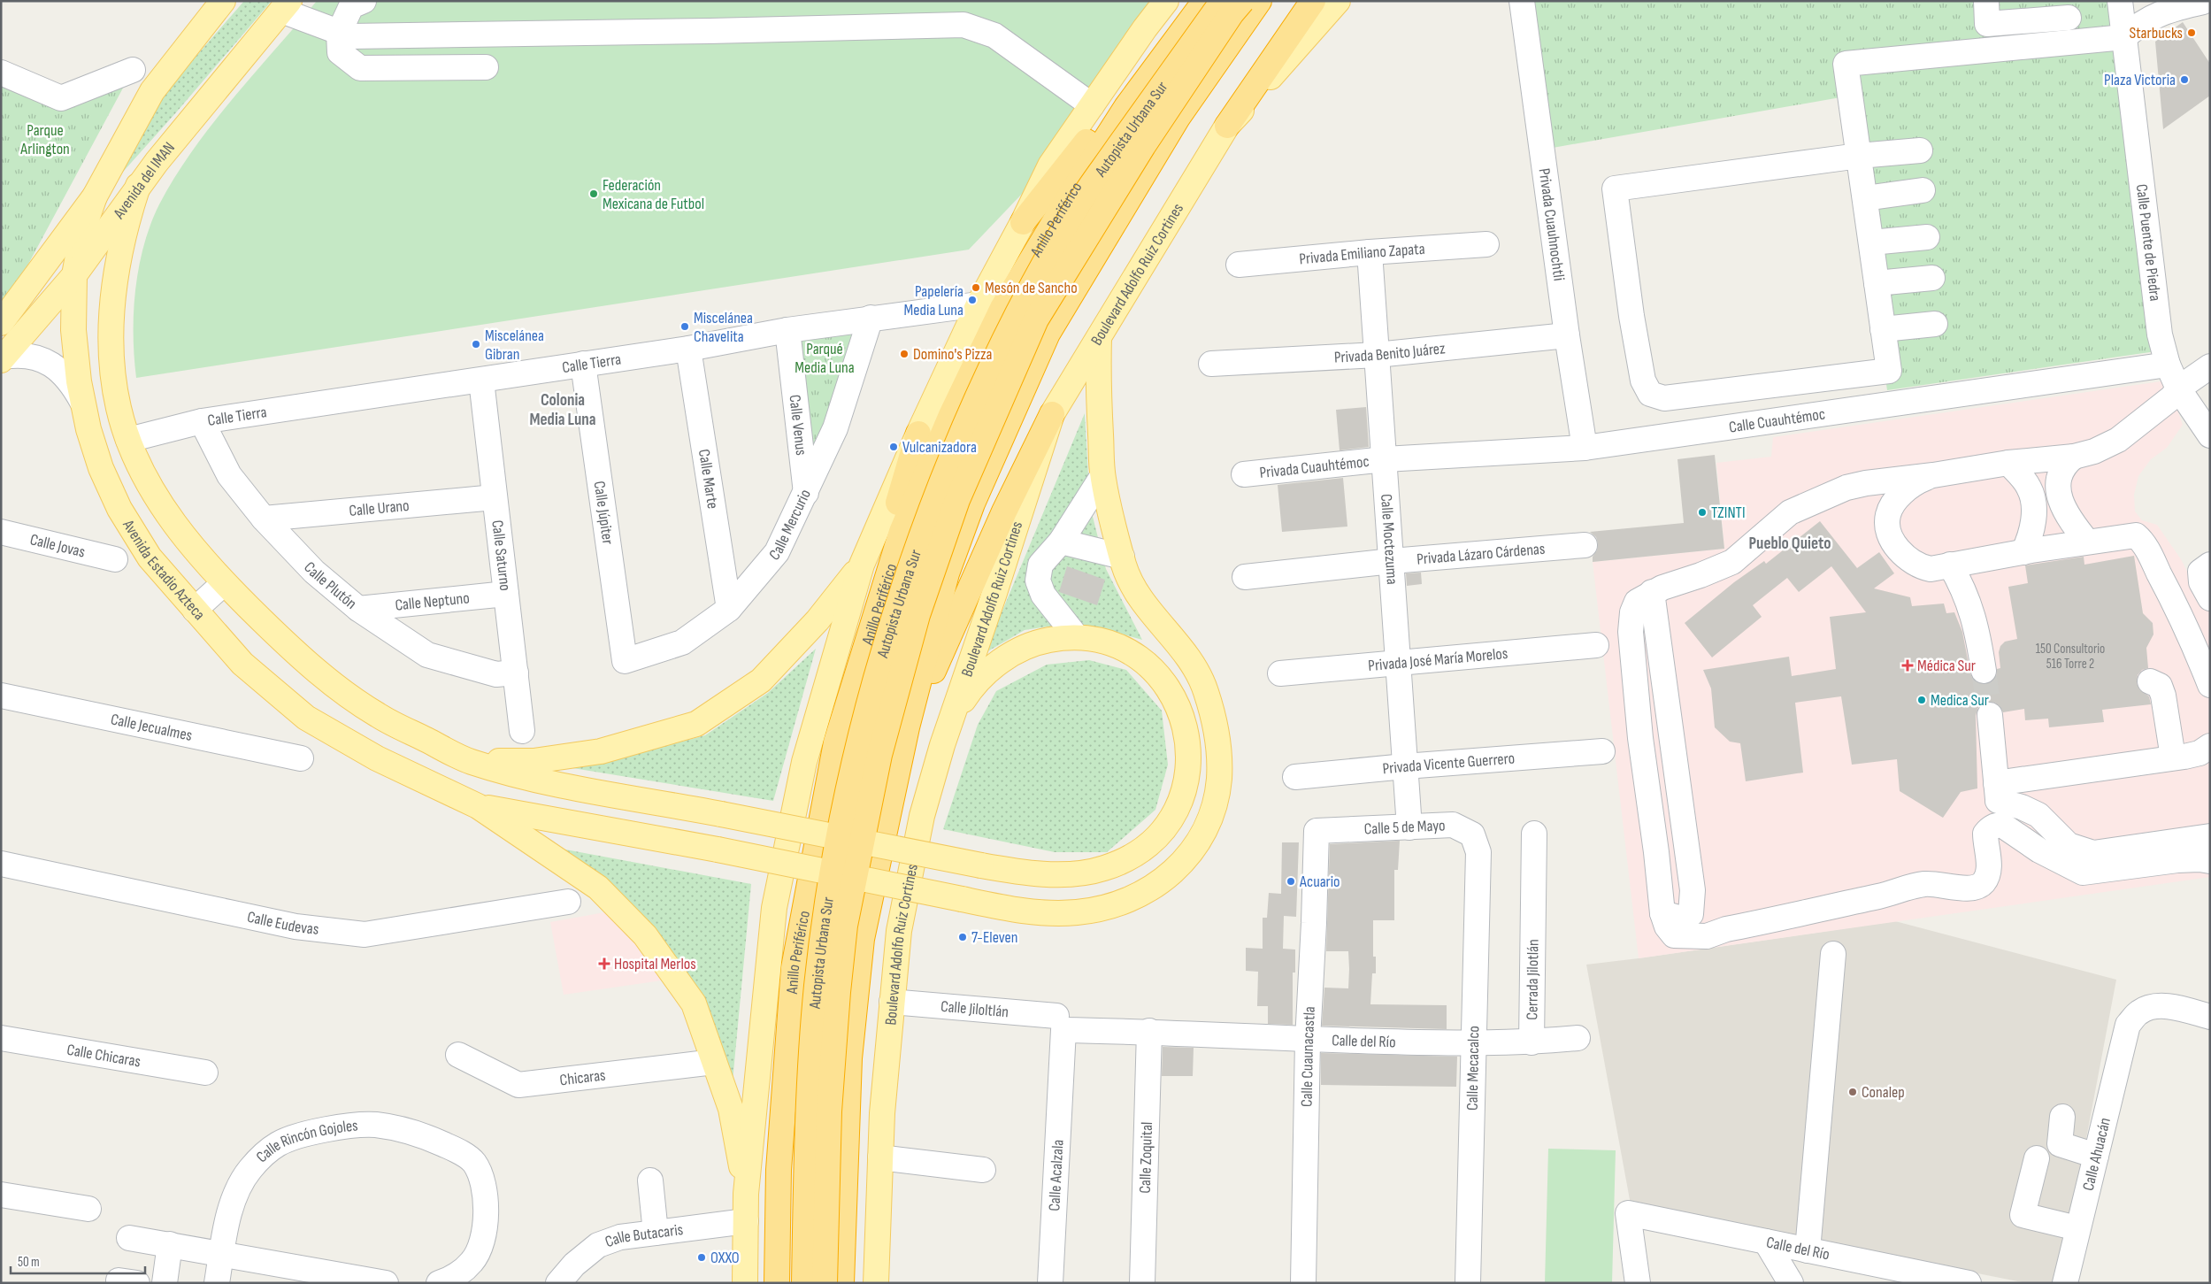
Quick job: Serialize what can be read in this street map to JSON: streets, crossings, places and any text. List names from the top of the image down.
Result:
{
  "streets": {
    "highway": ["Autopista Urbana Sur", "Anillo Periférico"],
    "main road": ["Avenida del IMAN", "Boulevard Adolfo Ruiz Cortines", "Avenida Estadio Azteca"],
    "street": [
      "Privada Cuauhnochtli",
      "Calle Puente de Piedra",
      "Privada Emiliano Zapata",
      "Privada Benito Juárez",
      "Calle Tierra",
      "Calle Cuauhtémoc",
      "Calle Venus",
      "Privada Cuauhtémoc",
      "Calle Marte",
      "Calle Urano",
      "Calle Júpiter",
      "Calle Mercurio",
      "Calle Moctezuma",
      "Calle Jovas",
      "Privada Lázaro Cárdenas",
      "Calle Saturno",
      "Calle Plutón",
      "Calle Neptuno",
      "Privada José María Morelos",
      "Calle Jecualmes",
      "Privada Vicente Guerrero",
      "Calle 5 de Mayo",
      "Calle Eudevas",
      "Cerrada Jilotlán",
      "Calle Jiloltlán",
      "Calle del Río",
      "Calle Chicaras",
      "Calle Cuaunacastla",
      "Calle Mecacalco",
      "Chicaras",
      "Calle Rincón Gojoles",
      "Calle Ahuacán",
      "Calle Zoquital",
      "Calle Acalzala",
      "Calle Butacaris"
    ]
  },
  "crossings": [
    ["Avenida del IMAN", "Avenida Estadio Azteca"],
    ["Privada Cuauhnochtli", "Privada Benito Juárez"],
    ["Privada Cuauhnochtli", "Calle Cuauhtémoc"],
    ["Calle Puente de Piedra", "Calle Cuauhtémoc"],
    ["Privada Emiliano Zapata", "Calle Moctezuma"],
    ["Boulevard Adolfo Ruiz Cortines", "Calle Jiloltlán"],
    ["Privada Benito Juárez", "Calle Moctezuma"],
    ["Calle Tierra", "Calle Venus"],
    ["Calle Tierra", "Calle Marte"],
    ["Calle Tierra", "Calle Júpiter"],
    ["Calle Tierra", "Calle Mercurio"],
    ["Calle Tierra", "Calle Saturno"],
    ["Calle Tierra", "Calle Plutón"],
    ["Calle Cuauhtémoc", "Privada Cuauhtémoc"],
    ["Calle Cuauhtémoc", "Calle Moctezuma"],
    ["Calle Venus", "Calle Mercurio"],
    ["Privada Cuauhtémoc", "Calle Moctezuma"],
    ["Calle Marte", "Calle Mercurio"],
    ["Calle Urano", "Calle Saturno"],
    ["Calle Urano", "Calle Plutón"],
    ["Calle Júpiter", "Calle Mercurio"],
    ["Calle Moctezuma", "Privada Lázaro Cárdenas"],
    ["Calle Moctezuma", "Privada José María Morelos"],
    ["Calle Moctezuma", "Privada Vicente Guerrero"],
    ["Calle Moctezuma", "Calle 5 de Mayo"],
    ["Calle Saturno", "Calle Plutón"],
    ["Calle Saturno", "Calle Neptuno"],
    ["Calle Plutón", "Calle Neptuno"],
    ["Calle 5 de Mayo", "Calle Cuaunacastla"],
    ["Calle 5 de Mayo", "Calle Mecacalco"],
    ["Cerrada Jilotlán", "Calle del Río"],
    ["Calle del Río", "Calle Cuaunacastla"],
    ["Calle del Río", "Calle Mecacalco"],
    ["Calle del Río", "Calle Zoquital"],
    ["Calle del Río", "Calle Acalzala"],
    ["Calle Zoquital", "Calle Acalzala"]
  ],
  "districts": ["Colonia Media Luna", "Pueblo Quieto"],
  "parks": ["Parque Arlington", "Parqué Media Luna"],
  "places": {
    "other": [
      "Starbucks",
      "Plaza Victoria",
      "Federación Mexicana de Futbol",
      "Mesón de Sancho",
      "Papelería Media Luna",
      "Miscelánea Chavelita",
      "Miscelánea Gibran",
      "Domino's Pizza",
      "Vulcanizadora",
      "TZINTI",
      "Medica Sur",
      "Acuario",
      "7-Eleven",
      "Conalep",
      "OXXO"
    ],
    "health": ["Médica Sur", "Hospital Merlos"]
  },
  "house_numbers": ["150 Consultorio 516 Torre 2"],
  "scale_bar": "50 m"
}
